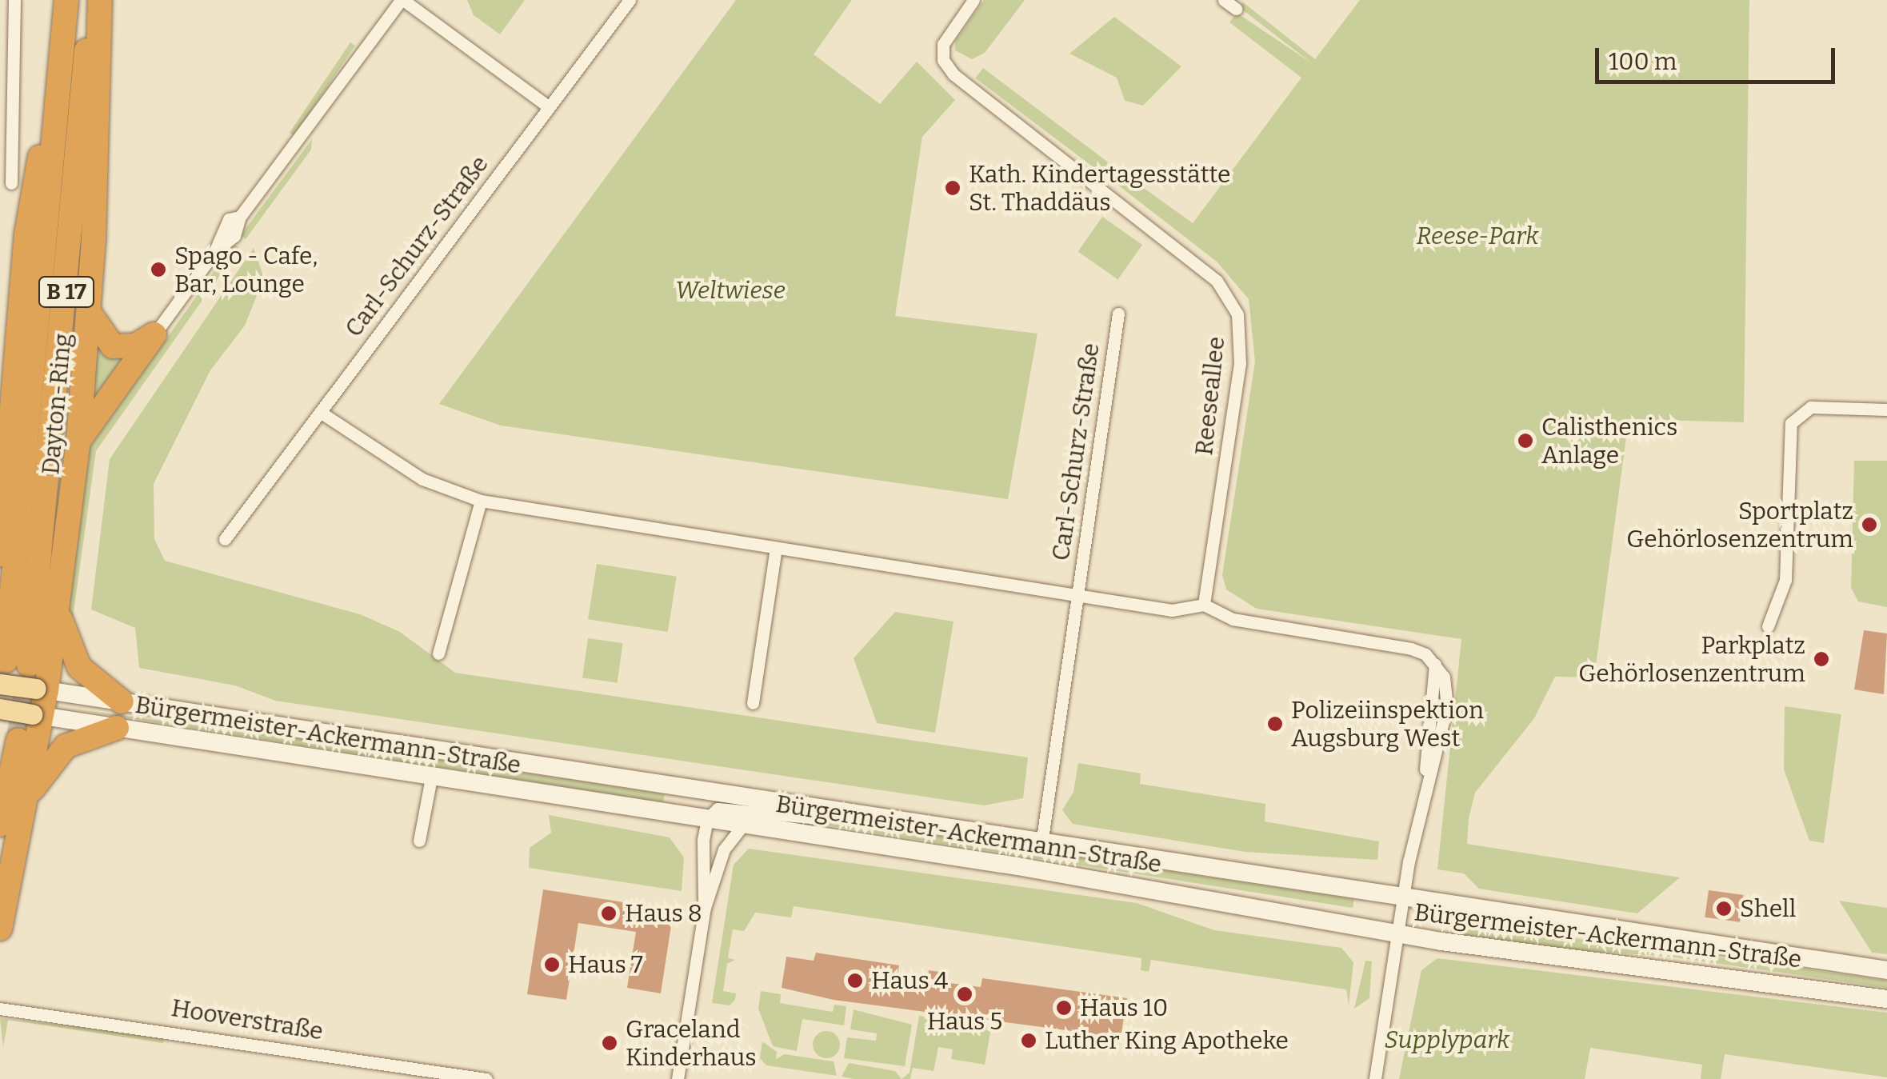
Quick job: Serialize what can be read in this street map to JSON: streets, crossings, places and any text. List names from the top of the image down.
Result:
{
  "streets": {
    "highway": ["B 17", "Dayton-Ring"],
    "main road": ["Bürgermeister-Ackermann-Straße"],
    "street": ["Carl-Schurz-Straße", "Reeseallee", "Hooverstraße"]
  },
  "crossings": [
    ["Carl-Schurz-Straße", "Reeseallee"],
    ["Carl-Schurz-Straße", "Bürgermeister-Ackermann-Straße"],
    ["Dayton-Ring", "Bürgermeister-Ackermann-Straße"]
  ],
  "parks": ["Reese-Park", "Weltwiese", "Supplypark"],
  "places": [
    "Kath. Kindertagesstätte St. Thaddäus",
    "Spago - Cafe, Bar, Lounge",
    "Calisthenics Anlage",
    "Sportplatz Gehörlosenzentrum",
    "Parkplatz Gehörlosenzentrum",
    "Polizeiinspektion Augsburg West",
    "Shell",
    "Haus 8",
    "Haus 7",
    "Haus 4",
    "Haus 5",
    "Haus 10",
    "Luther King Apotheke",
    "Graceland Kinderhaus"
  ],
  "scale_bar": "100 m"
}
